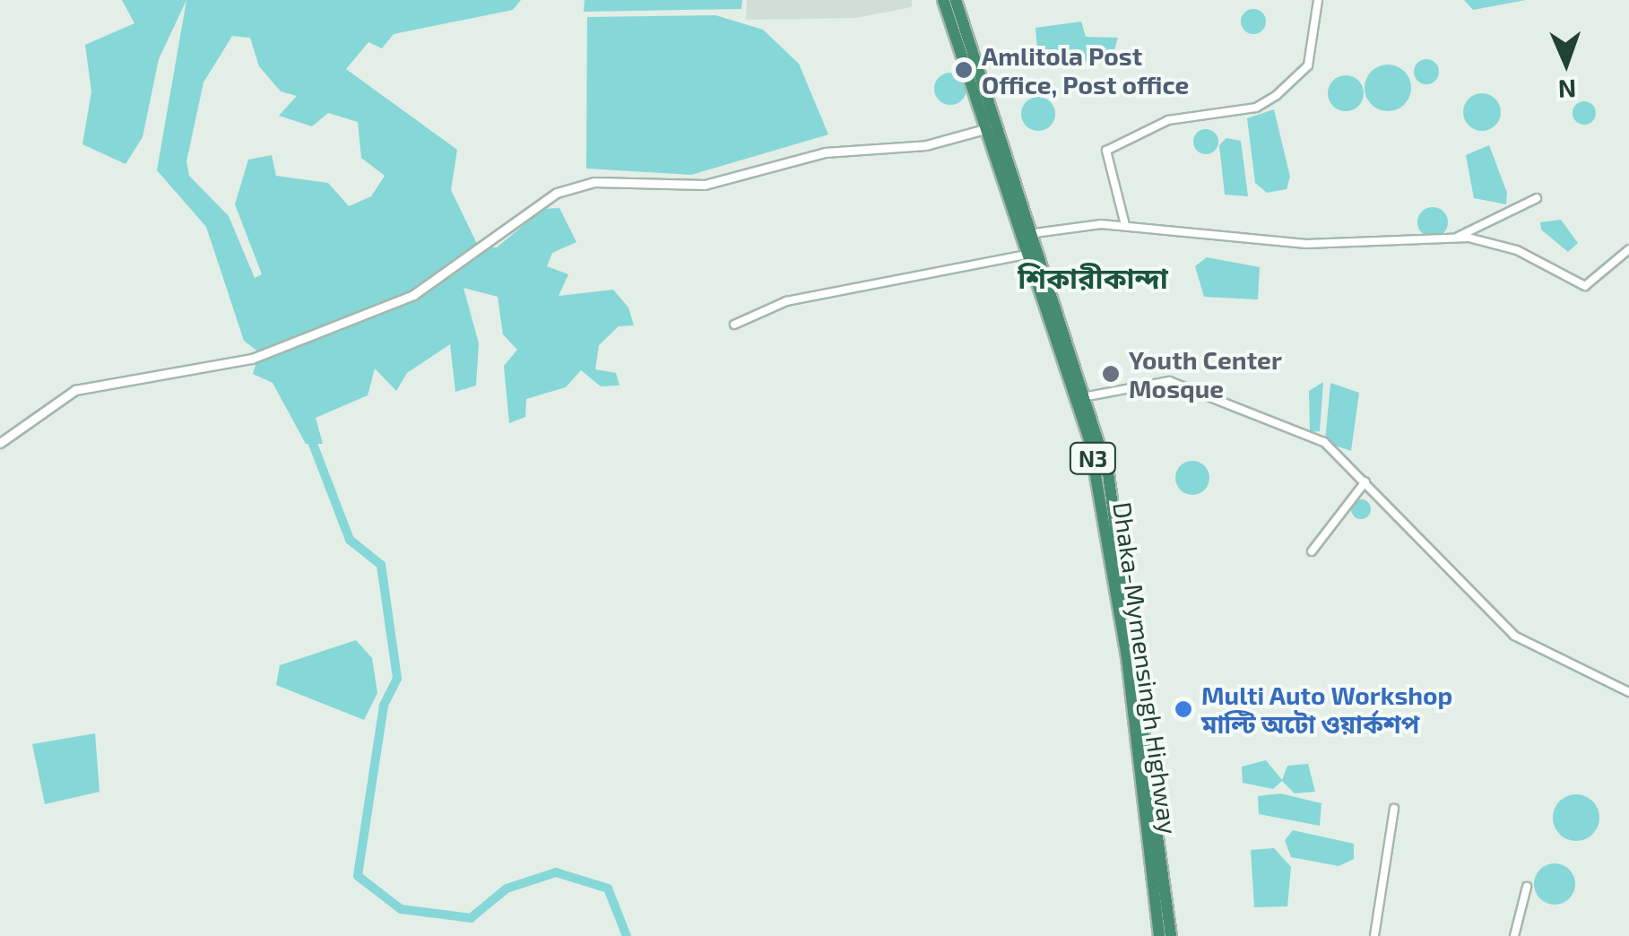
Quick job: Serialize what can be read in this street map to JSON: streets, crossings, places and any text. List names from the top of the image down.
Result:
{
  "streets": {
    "highway": ["N3", "Dhaka-Mymensingh Highway"]
  },
  "districts": ["শিকারীকান্দা"],
  "places": ["Amlitola Post Office, Post office", "Youth Center Mosque", "Multi Auto Workshop মাল্টি অটো ওয়ার্কশপ"],
  "north": "bottom"
}
